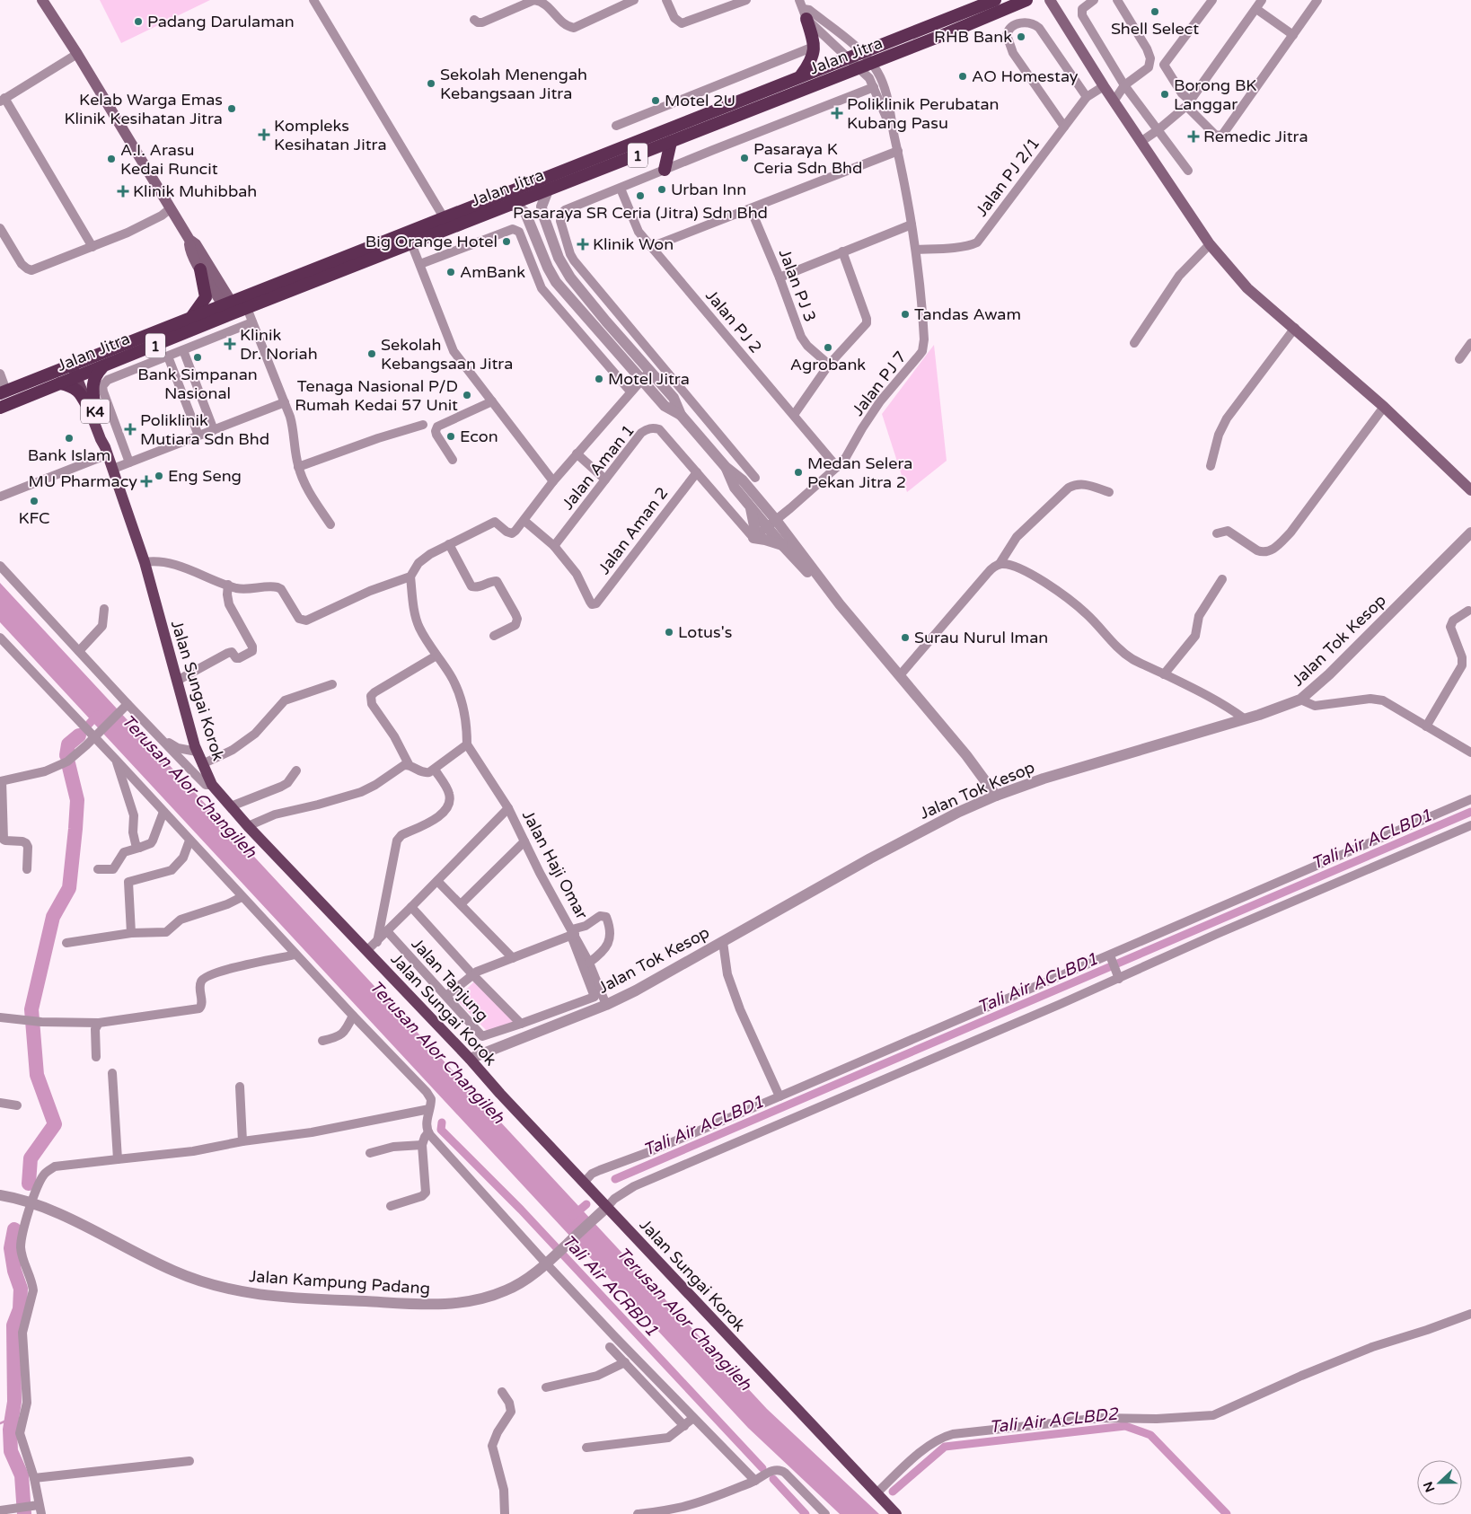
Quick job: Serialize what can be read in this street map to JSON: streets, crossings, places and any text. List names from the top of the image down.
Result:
{
  "streets": {
    "highway": ["Jalan Jitra", "1"],
    "main road": ["K4", "Jalan Sungai Korok"],
    "street": [
      "Jalan PJ 2/1",
      "Jalan PJ 3",
      "Jalan PJ 2",
      "Jalan PJ 7",
      "Jalan Aman 1",
      "Jalan Aman 2",
      "Jalan Tok Kesop",
      "Jalan Haji Omar",
      "Jalan Tanjung",
      "Jalan Kampung Padang"
    ]
  },
  "crossings": [
    ["Jalan Jitra", "K4"],
    ["Jalan Jitra", "Jalan Sungai Korok"],
    ["Jalan PJ 2/1", "Jalan PJ 7"],
    ["Jalan PJ 2", "Jalan PJ 7"],
    ["K4", "Jalan Sungai Korok"],
    ["Jalan Aman 1", "Jalan Aman 2"],
    ["Jalan Tok Kesop", "Jalan Sungai Korok"],
    ["Jalan Tok Kesop", "Jalan Haji Omar"],
    ["Jalan Sungai Korok", "Jalan Kampung Padang"]
  ],
  "water": [
    "Terusan Alor Changileh",
    "Tali Air ACLBD1",
    "Tali Air ACRBD1",
    "Tali Air ACLBD2"
  ],
  "places": {
    "other": [
      "Shell Select",
      "Padang Darulaman",
      "RHB Bank",
      "AO Homestay",
      "Sekolah Menengah Kebangsaan Jitra",
      "Borong BK Langgar",
      "Motel 2U",
      "Kelab Warga Emas Klinik Kesihatan Jitra",
      "Pasaraya K Ceria Sdn Bhd",
      "A.I. Arasu Kedai Runcit",
      "Urban Inn",
      "Pasaraya SR Ceria (Jitra) Sdn Bhd",
      "Big Orange Hotel",
      "AmBank",
      "Tandas Awam",
      "Agrobank",
      "Sekolah Kebangsaan Jitra",
      "Bank Simpanan Nasional",
      "Motel Jitra",
      "Tenaga Nasional P/D Rumah Kedai 57 Unit",
      "Econ",
      "Bank Islam",
      "Medan Selera Pekan Jitra 2",
      "Eng Seng",
      "KFC",
      "Lotus's",
      "Surau Nurul Iman"
    ],
    "health": [
      "Poliklinik Perubatan Kubang Pasu",
      "Kompleks Kesihatan Jitra",
      "Remedic Jitra",
      "Klinik Muhibbah",
      "Klinik Won",
      "Klinik Dr. Noriah",
      "Poliklinik Mutiara Sdn Bhd",
      "MU Pharmacy"
    ]
  },
  "north": "left"
}
